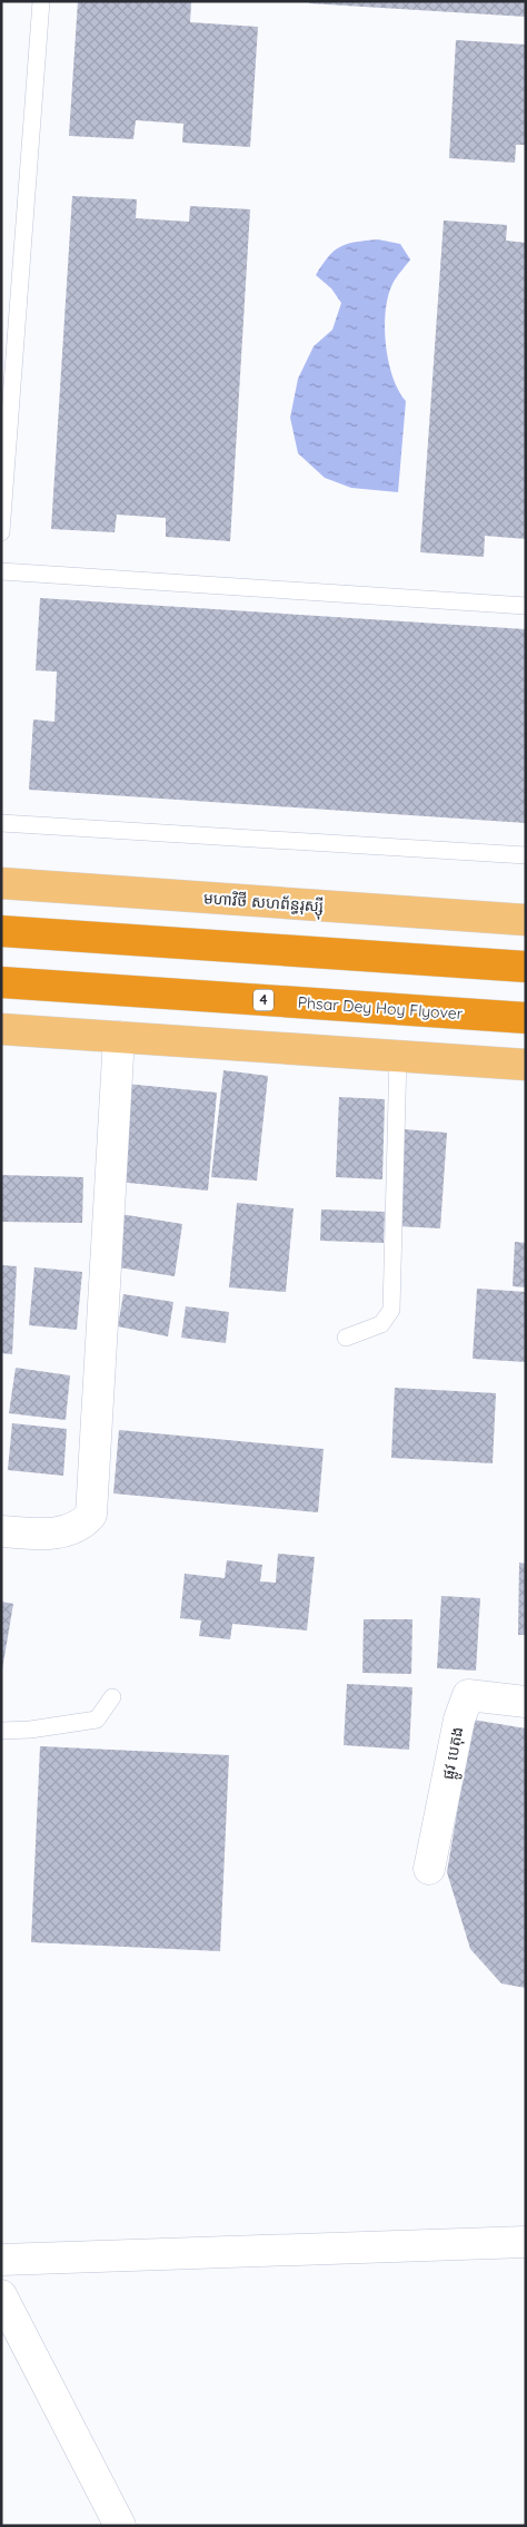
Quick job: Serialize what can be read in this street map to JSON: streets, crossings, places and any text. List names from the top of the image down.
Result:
{
  "streets": {
    "highway": ["4", "Phsar Dey Hoy Flyover"],
    "main road": ["មហាវិថី សហព័ន្ធរុស្ស៊ី"],
    "street": ["ផ្លូវ បេតុង"]
  }
}
